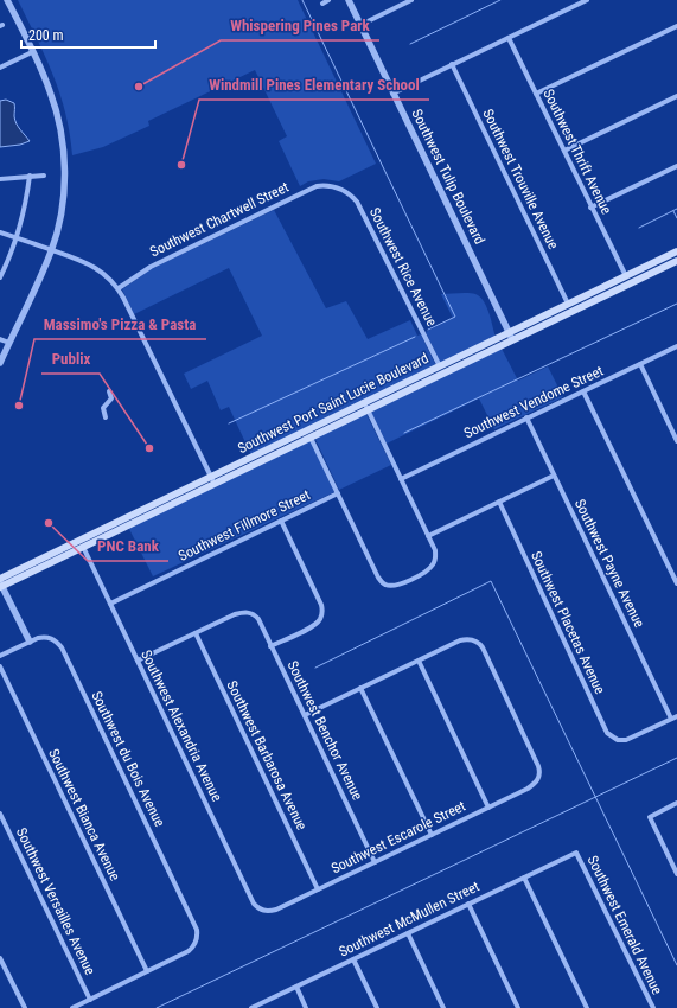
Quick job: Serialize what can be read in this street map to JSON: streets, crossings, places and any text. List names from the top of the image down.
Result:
{
  "streets": {
    "main road": ["Southwest Port Saint Lucie Boulevard"],
    "street": [
      "Southwest Thrift Avenue",
      "Southwest Tulip Boulevard",
      "Southwest Trouville Avenue",
      "Southwest Chartwell Street",
      "Southwest Rice Avenue",
      "Southwest Vendome Street",
      "Southwest Fillmore Street",
      "Southwest Payne Avenue",
      "Southwest Placetas Avenue",
      "Southwest Alexandria Avenue",
      "Southwest Benchor Avenue",
      "Southwest Barbarosa Avenue",
      "Southwest du Bois Avenue",
      "Southwest Bianca Avenue",
      "Southwest Escarole Street",
      "Southwest Versailles Avenue",
      "Southwest McMullen Street",
      "Southwest Emerald Avenue"
    ]
  },
  "crossings": [
    ["Southwest Thrift Avenue", "Southwest Port Saint Lucie Boulevard"],
    ["Southwest Tulip Boulevard", "Southwest Port Saint Lucie Boulevard"],
    ["Southwest Trouville Avenue", "Southwest Port Saint Lucie Boulevard"],
    ["Southwest Chartwell Street", "Southwest Rice Avenue"],
    ["Southwest Rice Avenue", "Southwest Port Saint Lucie Boulevard"],
    ["Southwest Vendome Street", "Southwest Payne Avenue"],
    ["Southwest Port Saint Lucie Boulevard", "Southwest Alexandria Avenue"],
    ["Southwest Fillmore Street", "Southwest Alexandria Avenue"],
    ["Southwest Payne Avenue", "Southwest Placetas Avenue"],
    ["Southwest Alexandria Avenue", "Southwest Escarole Street"],
    ["Southwest Benchor Avenue", "Southwest Barbarosa Avenue"],
    ["Southwest Benchor Avenue", "Southwest Escarole Street"],
    ["Southwest Barbarosa Avenue", "Southwest Escarole Street"],
    ["Southwest du Bois Avenue", "Southwest Bianca Avenue"],
    ["Southwest McMullen Street", "Southwest Emerald Avenue"]
  ],
  "places": [
    "Whispering Pines Park",
    "Windmill Pines Elementary School",
    "Massimo's Pizza & Pasta",
    "Publix",
    "PNC Bank"
  ],
  "scale_bar": "200 m"
}
